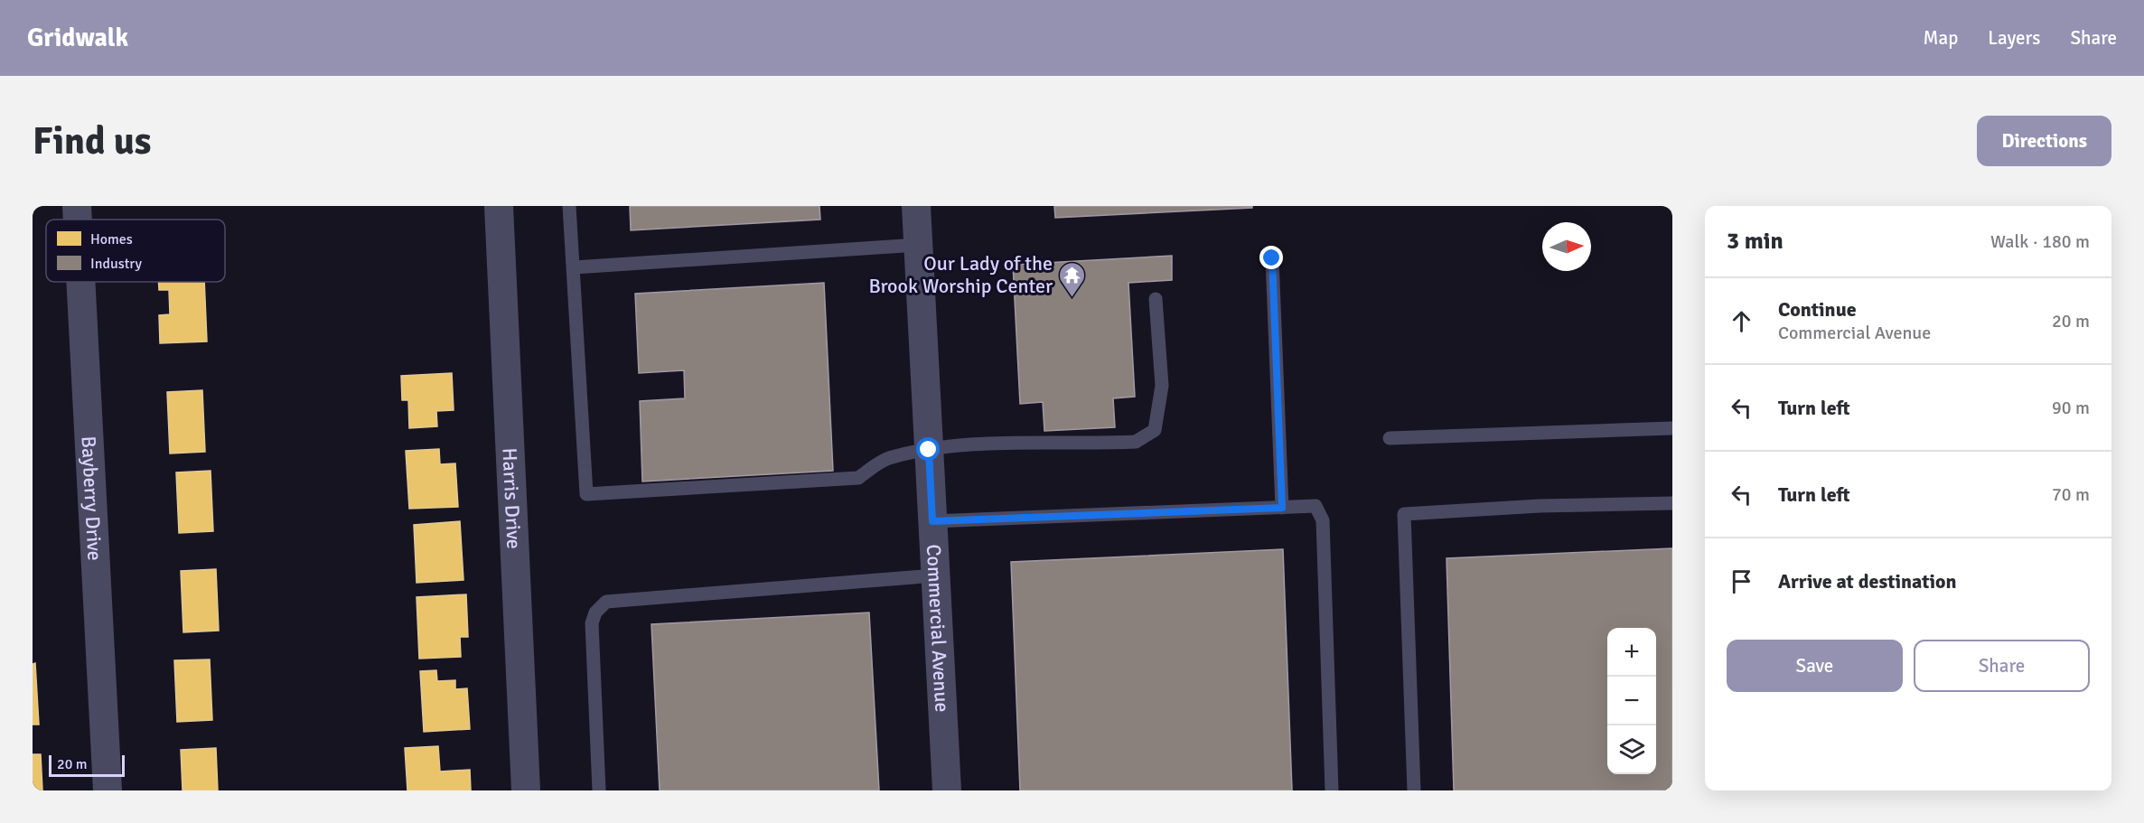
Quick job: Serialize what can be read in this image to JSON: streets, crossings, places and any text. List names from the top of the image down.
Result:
{
  "streets": {
    "street": ["Bayberry Drive", "Harris Drive", "Commercial Avenue"]
  },
  "places": {
    "temple": ["Our Lady of the Brook Worship Center"]
  },
  "legend": ["Homes", "Industry"],
  "scale_bar": "20 m",
  "north": "right",
  "page": {
    "header": "Gridwalk",
    "nav": ["Map", "Layers", "Share"],
    "buttons": [
      "Directions",
      ["Save", "Share"]
    ],
    "title": "Find us",
    "heading": ["3 min", "Walk · 180 m"],
    "list": [
      ["Continue", "Commercial Avenue", "20 m"],
      ["Turn left", "90 m"],
      ["Turn left", "70 m"],
      "Arrive at destination"
    ],
    "map_buttons": ["+", "−"],
    "scale": "20 m"
  }
}
